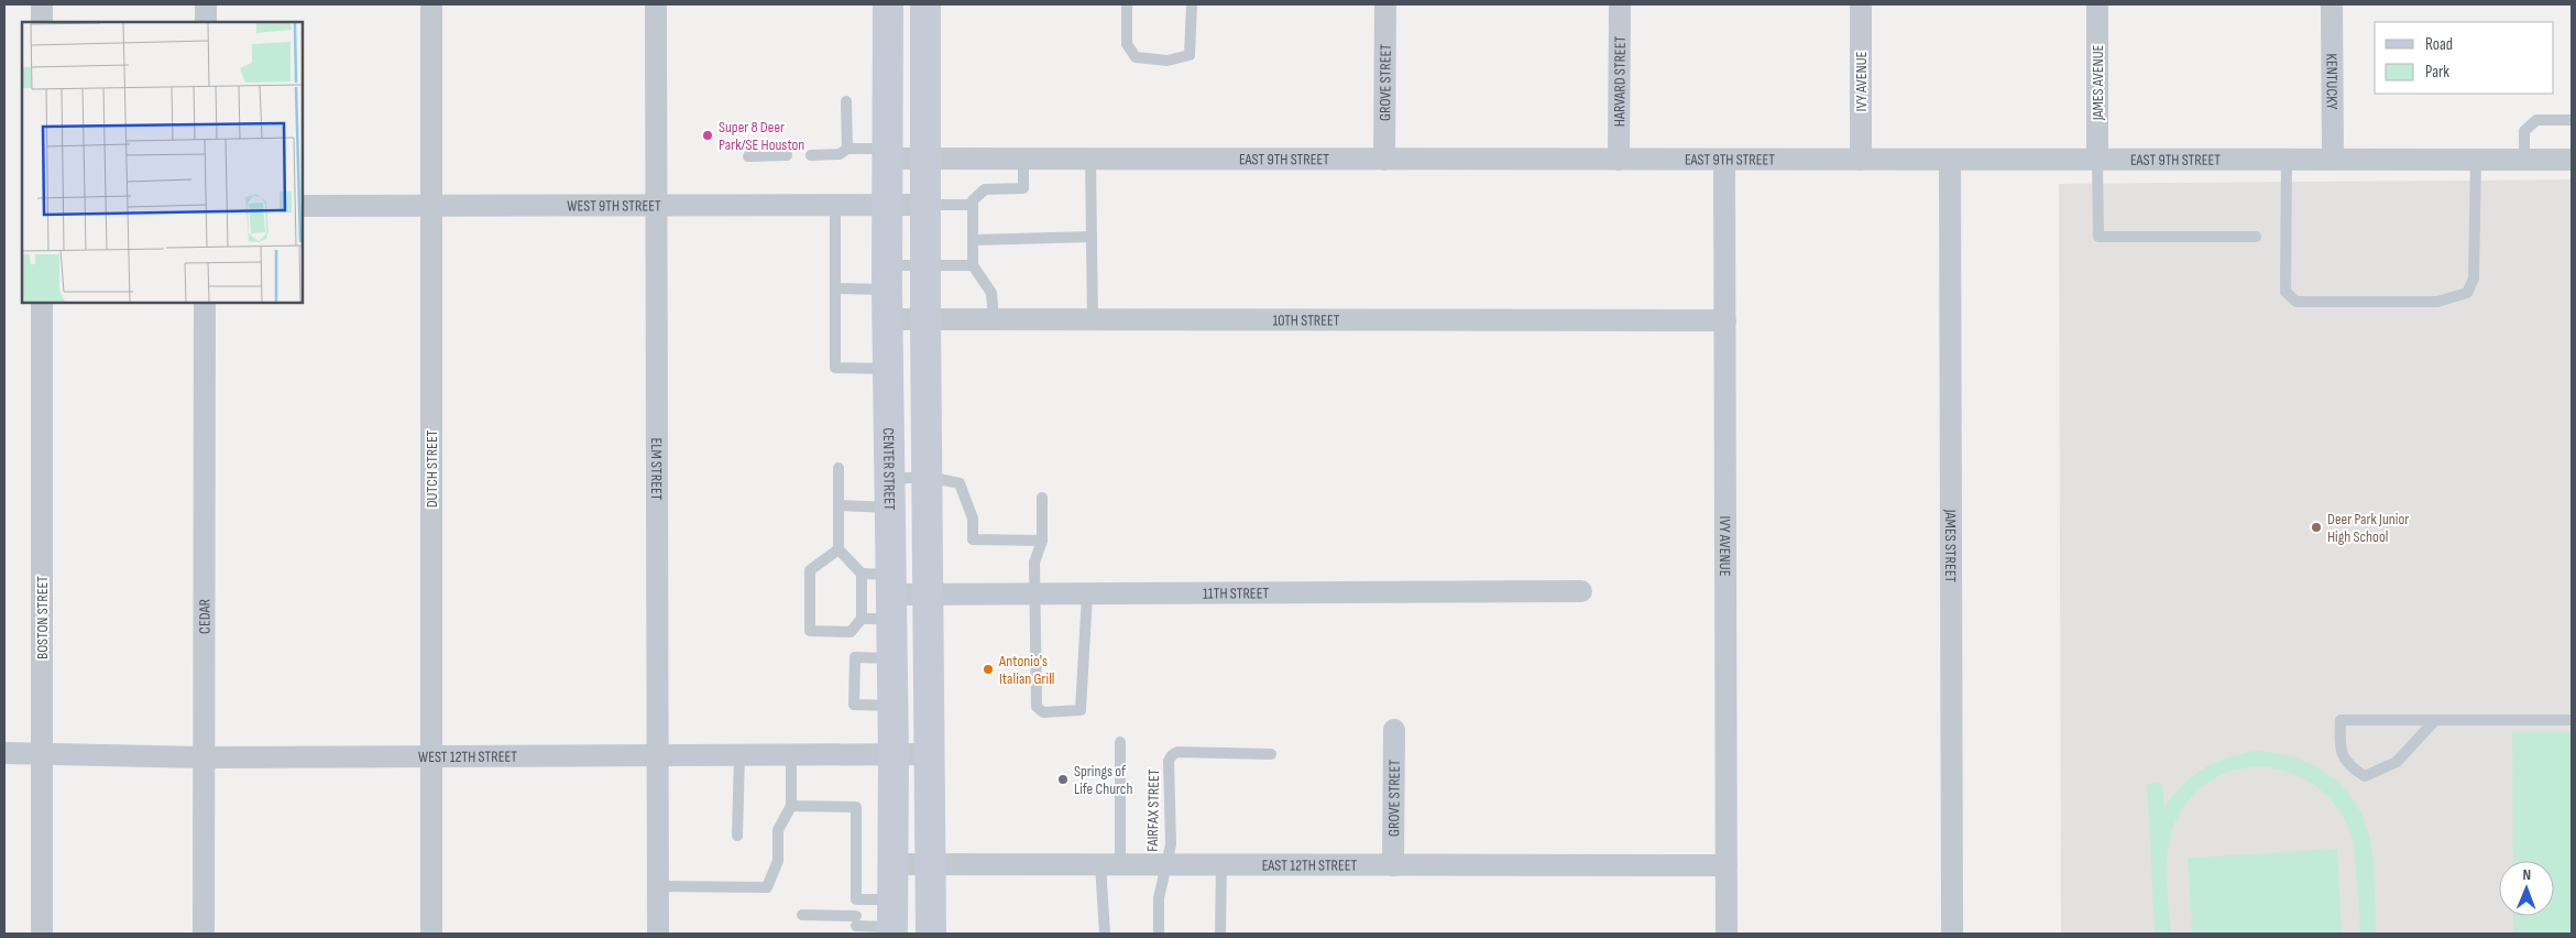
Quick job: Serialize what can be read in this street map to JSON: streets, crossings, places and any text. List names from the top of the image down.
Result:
{
  "streets": {
    "main road": ["CENTER STREET"],
    "street": [
      "GROVE STREET",
      "HARVARD STREET",
      "IVY AVENUE",
      "KENTUCKY",
      "JAMES AVENUE",
      "EAST 9TH STREET",
      "WEST 9TH STREET",
      "10TH STREET",
      "DUTCH STREET",
      "ELM STREET",
      "JAMES STREET",
      "11TH STREET",
      "BOSTON STREET",
      "CEDAR",
      "WEST 12TH STREET",
      "EAST 12TH STREET"
    ],
    "lane": ["FAIRFAX STREET"]
  },
  "crossings": [
    ["GROVE STREET", "EAST 9TH STREET"],
    ["GROVE STREET", "EAST 12TH STREET"],
    ["HARVARD STREET", "EAST 9TH STREET"],
    ["IVY AVENUE", "EAST 9TH STREET"],
    ["IVY AVENUE", "10TH STREET"],
    ["IVY AVENUE", "EAST 12TH STREET"],
    ["KENTUCKY", "EAST 9TH STREET"],
    ["JAMES AVENUE", "EAST 9TH STREET"],
    ["EAST 9TH STREET", "CENTER STREET"],
    ["EAST 9TH STREET", "JAMES STREET"],
    ["WEST 9TH STREET", "DUTCH STREET"],
    ["WEST 9TH STREET", "ELM STREET"],
    ["WEST 9TH STREET", "CENTER STREET"],
    ["10TH STREET", "CENTER STREET"],
    ["DUTCH STREET", "WEST 12TH STREET"],
    ["ELM STREET", "WEST 12TH STREET"],
    ["CENTER STREET", "11TH STREET"],
    ["CENTER STREET", "WEST 12TH STREET"],
    ["CENTER STREET", "EAST 12TH STREET"],
    ["BOSTON STREET", "WEST 12TH STREET"],
    ["CEDAR", "WEST 12TH STREET"],
    ["FAIRFAX STREET", "EAST 12TH STREET"]
  ],
  "places": [
    "Super 8 Deer Park/SE Houston",
    "Deer Park Junior High School",
    "Antonio's Italian Grill",
    "Springs of Life Church"
  ],
  "legend": ["Road", "Park"],
  "north": "top"
}
